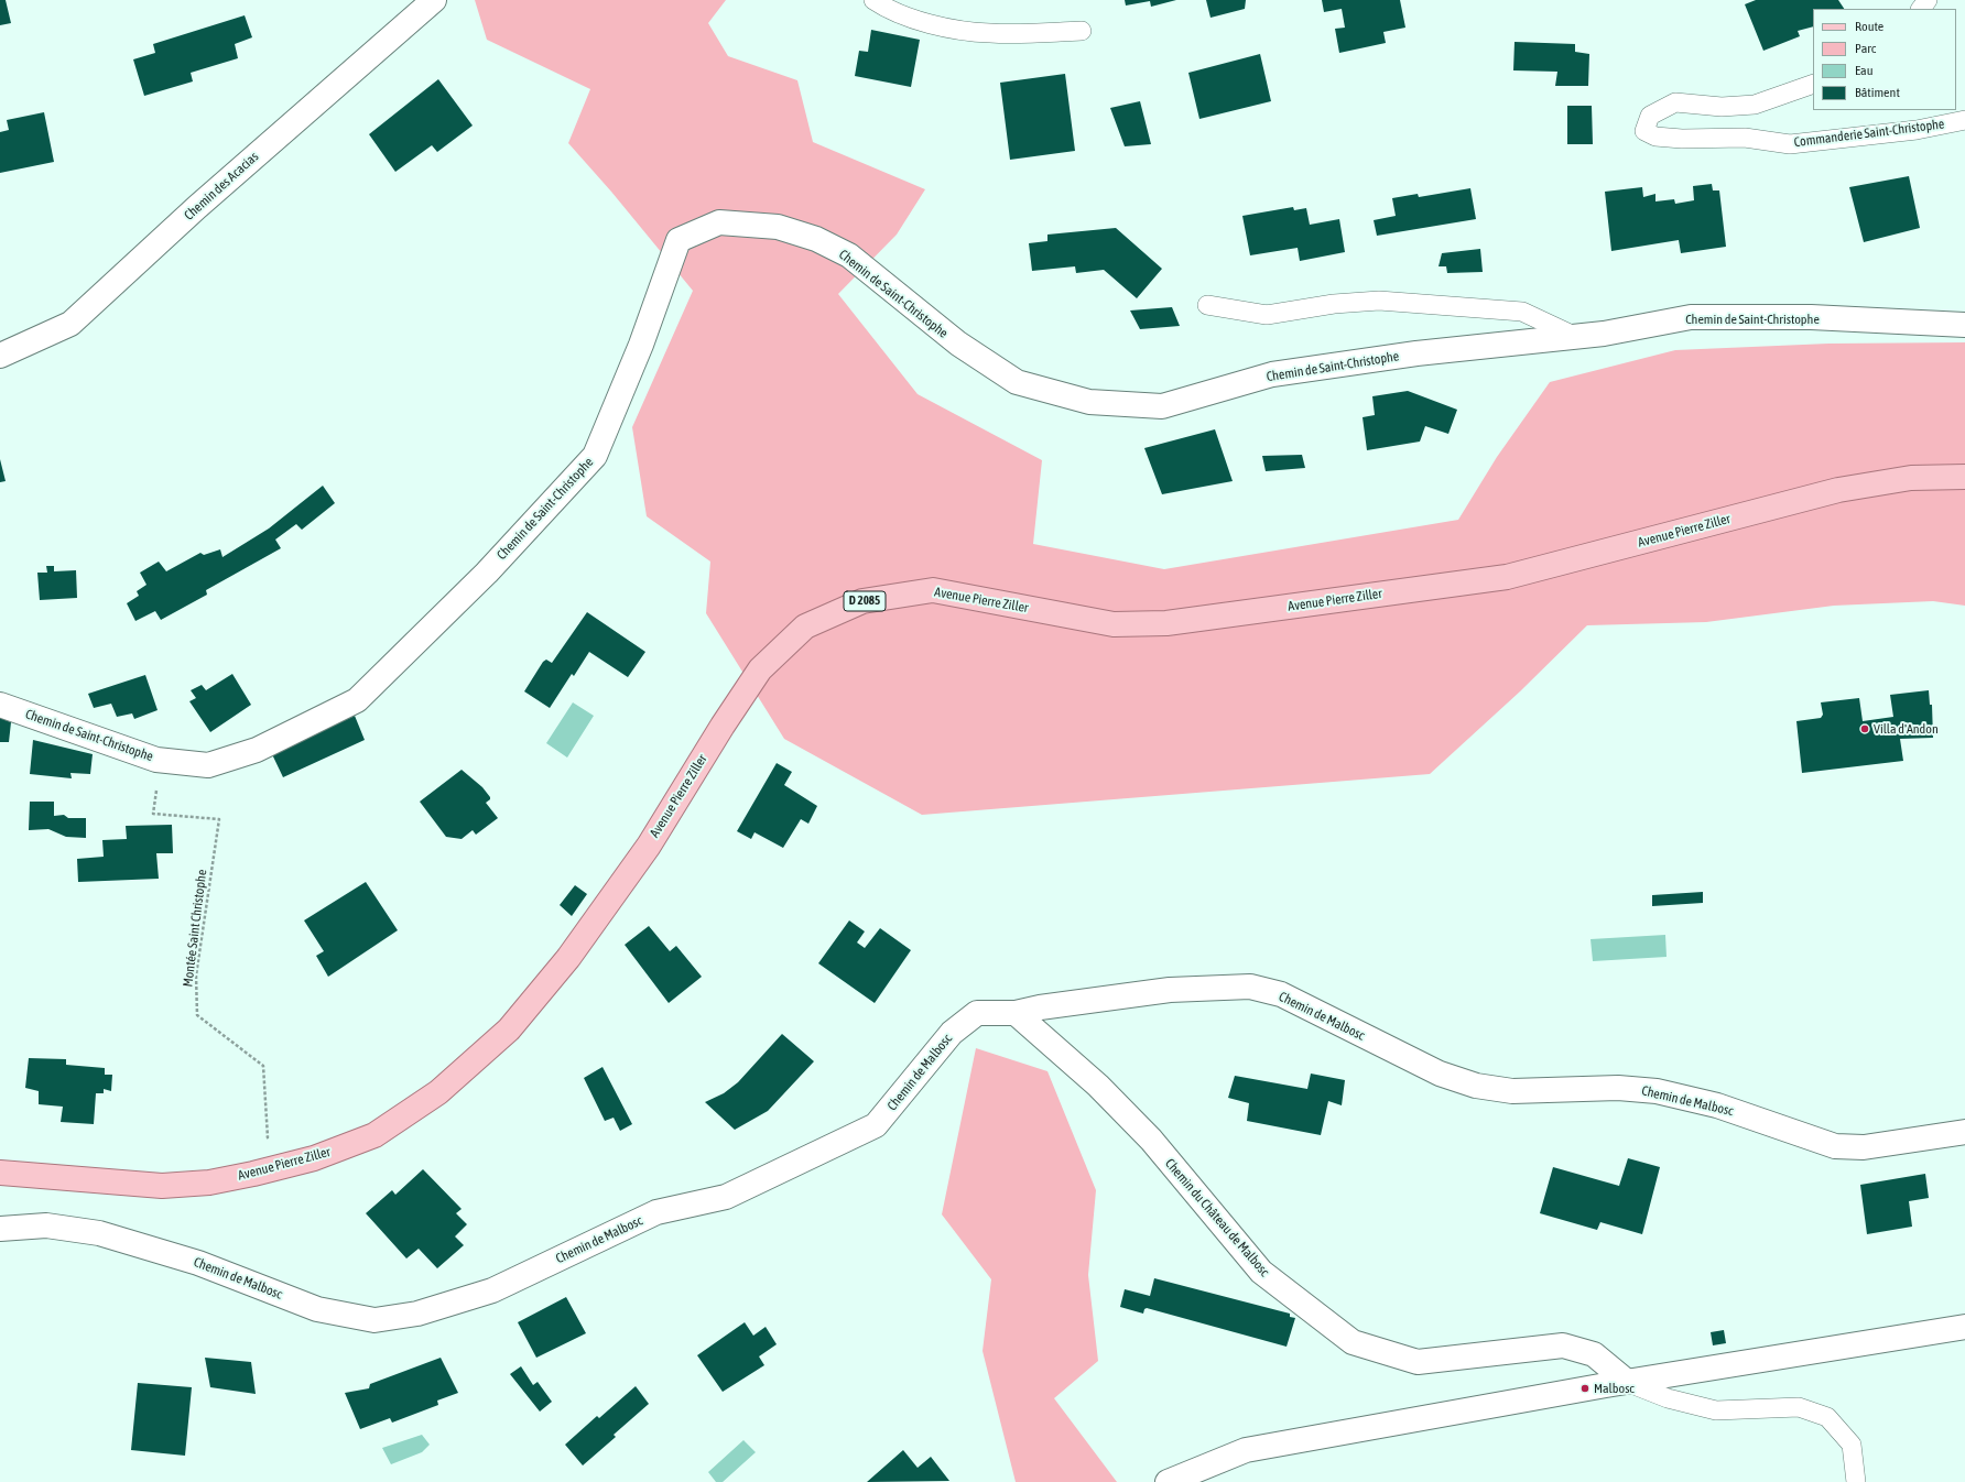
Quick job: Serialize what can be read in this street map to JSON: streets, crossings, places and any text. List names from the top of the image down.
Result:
{
  "streets": {
    "main road": ["Avenue Pierre Ziller", "D 2085"],
    "street": [
      "Chemin des Acacias",
      "Chemin de Saint-Christophe",
      "Chemin de Malbosc",
      "Chemin du Château de Malbosc"
    ],
    "lane": ["Commanderie Saint-Christophe"],
    "path": ["Montée Saint Christophe"]
  },
  "crossings": [
    ["Chemin de Saint-Christophe", "Montée Saint Christophe"],
    ["Chemin de Malbosc", "Chemin du Château de Malbosc"]
  ],
  "places": ["Villa d'Andon", "Malbosc"],
  "legend": [
    "Route",
    "Parc",
    "Eau",
    "Bâtiment"
  ]
}
